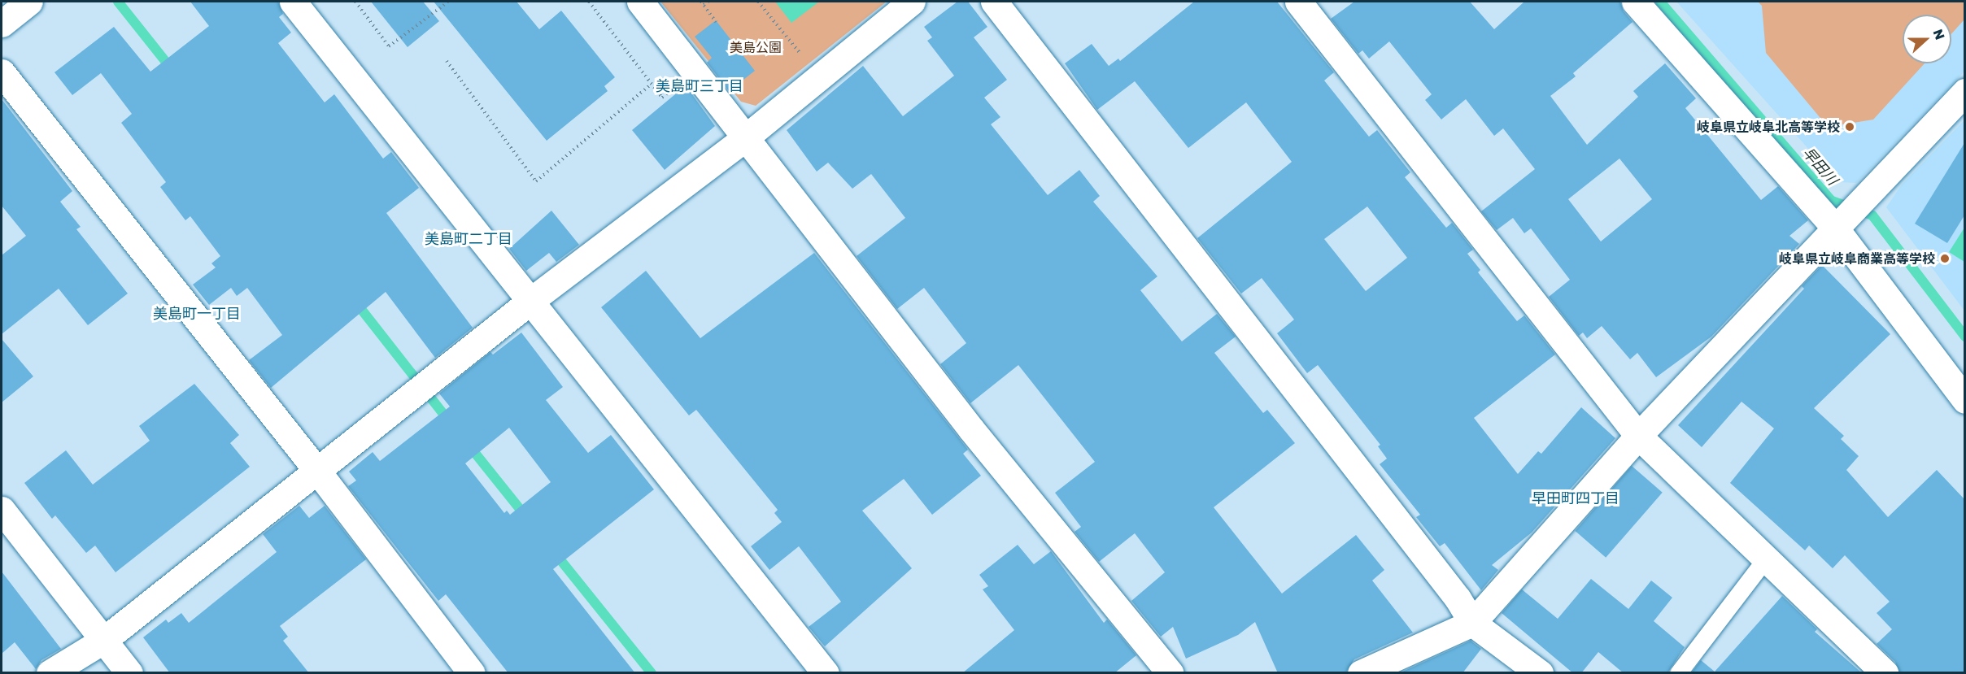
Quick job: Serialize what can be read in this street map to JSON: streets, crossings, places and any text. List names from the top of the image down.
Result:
{
  "districts": [
    "美島町三丁目",
    "美島町二丁目",
    "美島町一丁目",
    "早田町四丁目"
  ],
  "water": ["早田川"],
  "parks": ["美島公園"],
  "places": ["岐阜県立岐阜北高等学校", "岐阜県立岐阜商業高等学校"],
  "north": "right"
}
